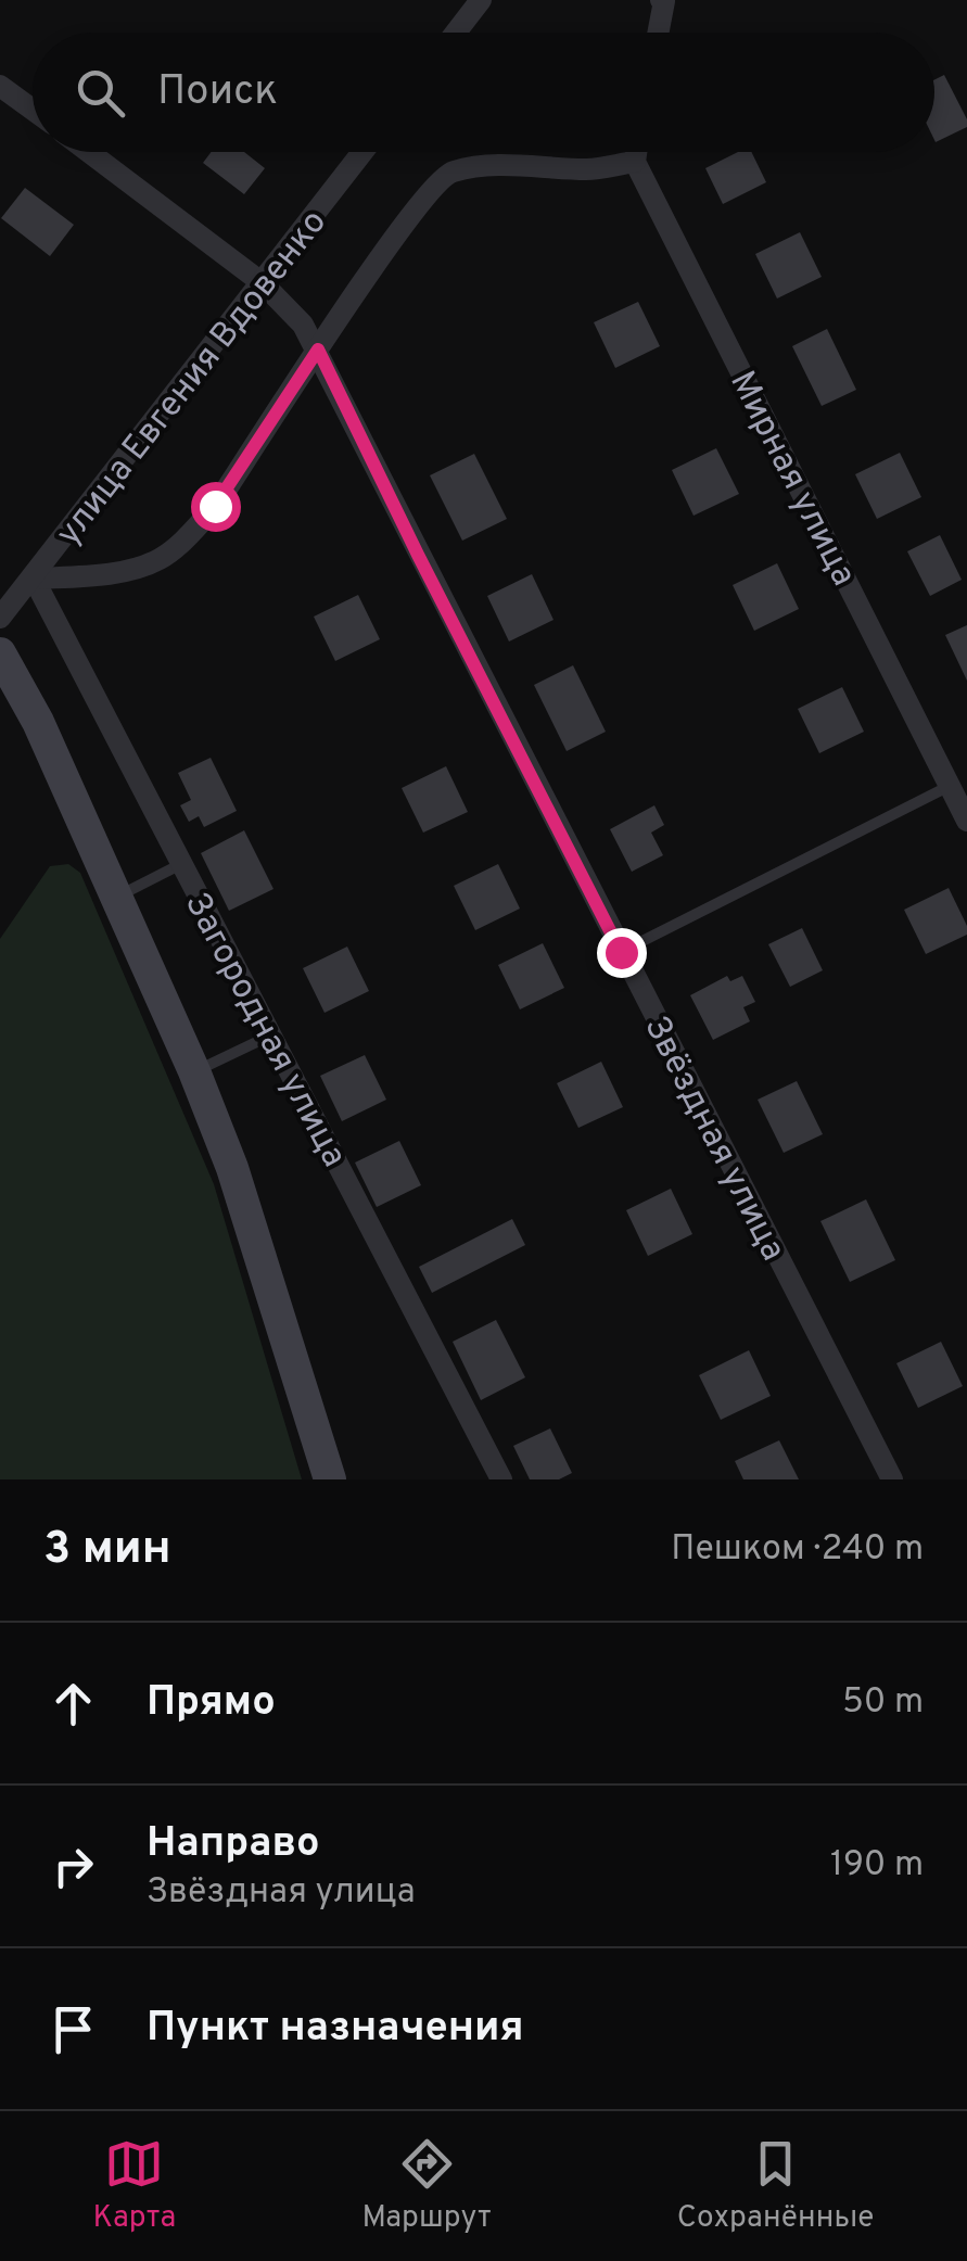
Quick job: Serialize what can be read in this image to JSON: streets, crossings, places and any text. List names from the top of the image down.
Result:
{
  "streets": {
    "street": [
      "улица Евгения Вдовенко",
      "Мирная улица",
      "Загородная улица",
      "Звёздная улица"
    ]
  },
  "crossings": [
    ["улица Евгения Вдовенко", "Загородная улица"],
    ["улица Евгения Вдовенко", "Звёздная улица"]
  ],
  "page": {
    "search": "Поиск",
    "heading": ["3 мин", "Пешком · 240 m"],
    "list": [
      ["Прямо", "50 m"],
      ["Направо", "Звёздная улица", "190 m"],
      "Пункт назначения"
    ],
    "nav": ["Карта", "Маршрут", "Сохранённые"]
  }
}
